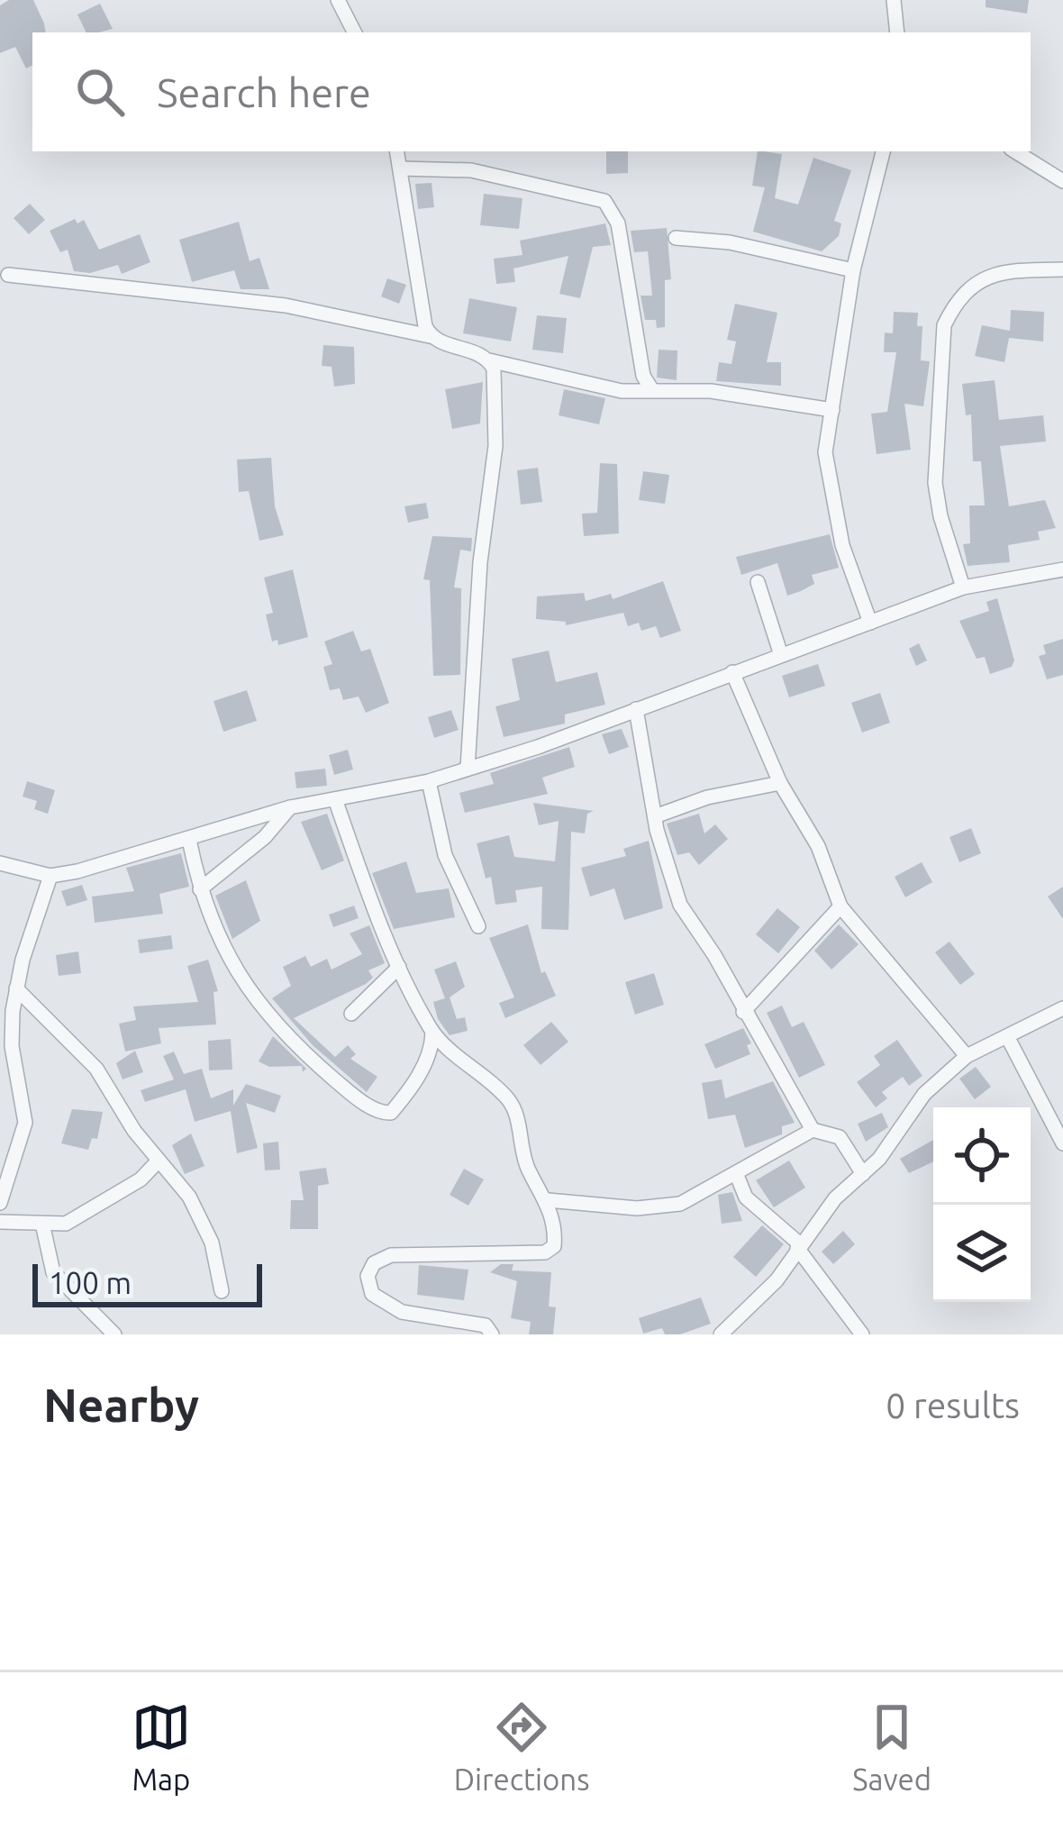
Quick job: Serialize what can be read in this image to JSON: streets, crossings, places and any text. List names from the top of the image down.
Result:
{
  "scale_bar": "100 m",
  "page": {
    "search": "Search here",
    "scale": "100 m",
    "heading": ["Nearby", "0 results"],
    "nav": ["Map", "Directions", "Saved"]
  }
}
